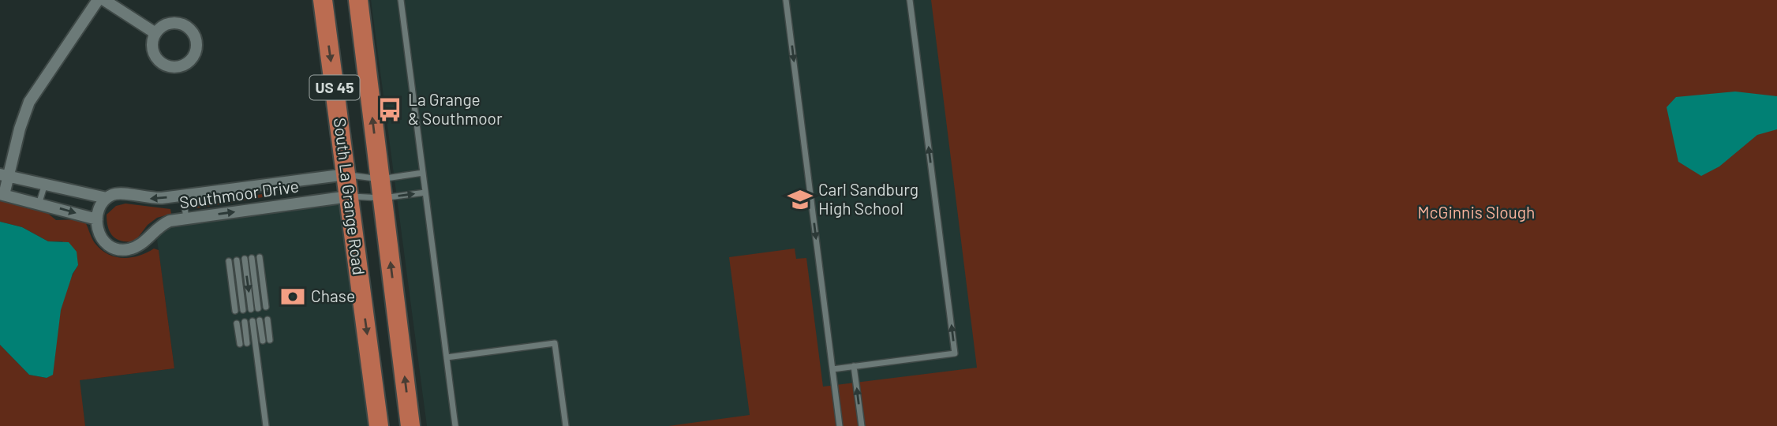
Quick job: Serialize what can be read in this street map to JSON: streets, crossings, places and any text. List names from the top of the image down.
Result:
{
  "streets": {
    "highway": ["US 45", "South La Grange Road"],
    "street": ["Southmoor Drive"]
  },
  "crossings": [
    ["Southmoor Drive", "South La Grange Road"]
  ],
  "parks": ["McGinnis Slough"],
  "places": {
    "bus stop": ["La Grange & Southmoor"],
    "school or university": ["Carl Sandburg High School"],
    "bank": ["Chase"]
  }
}
